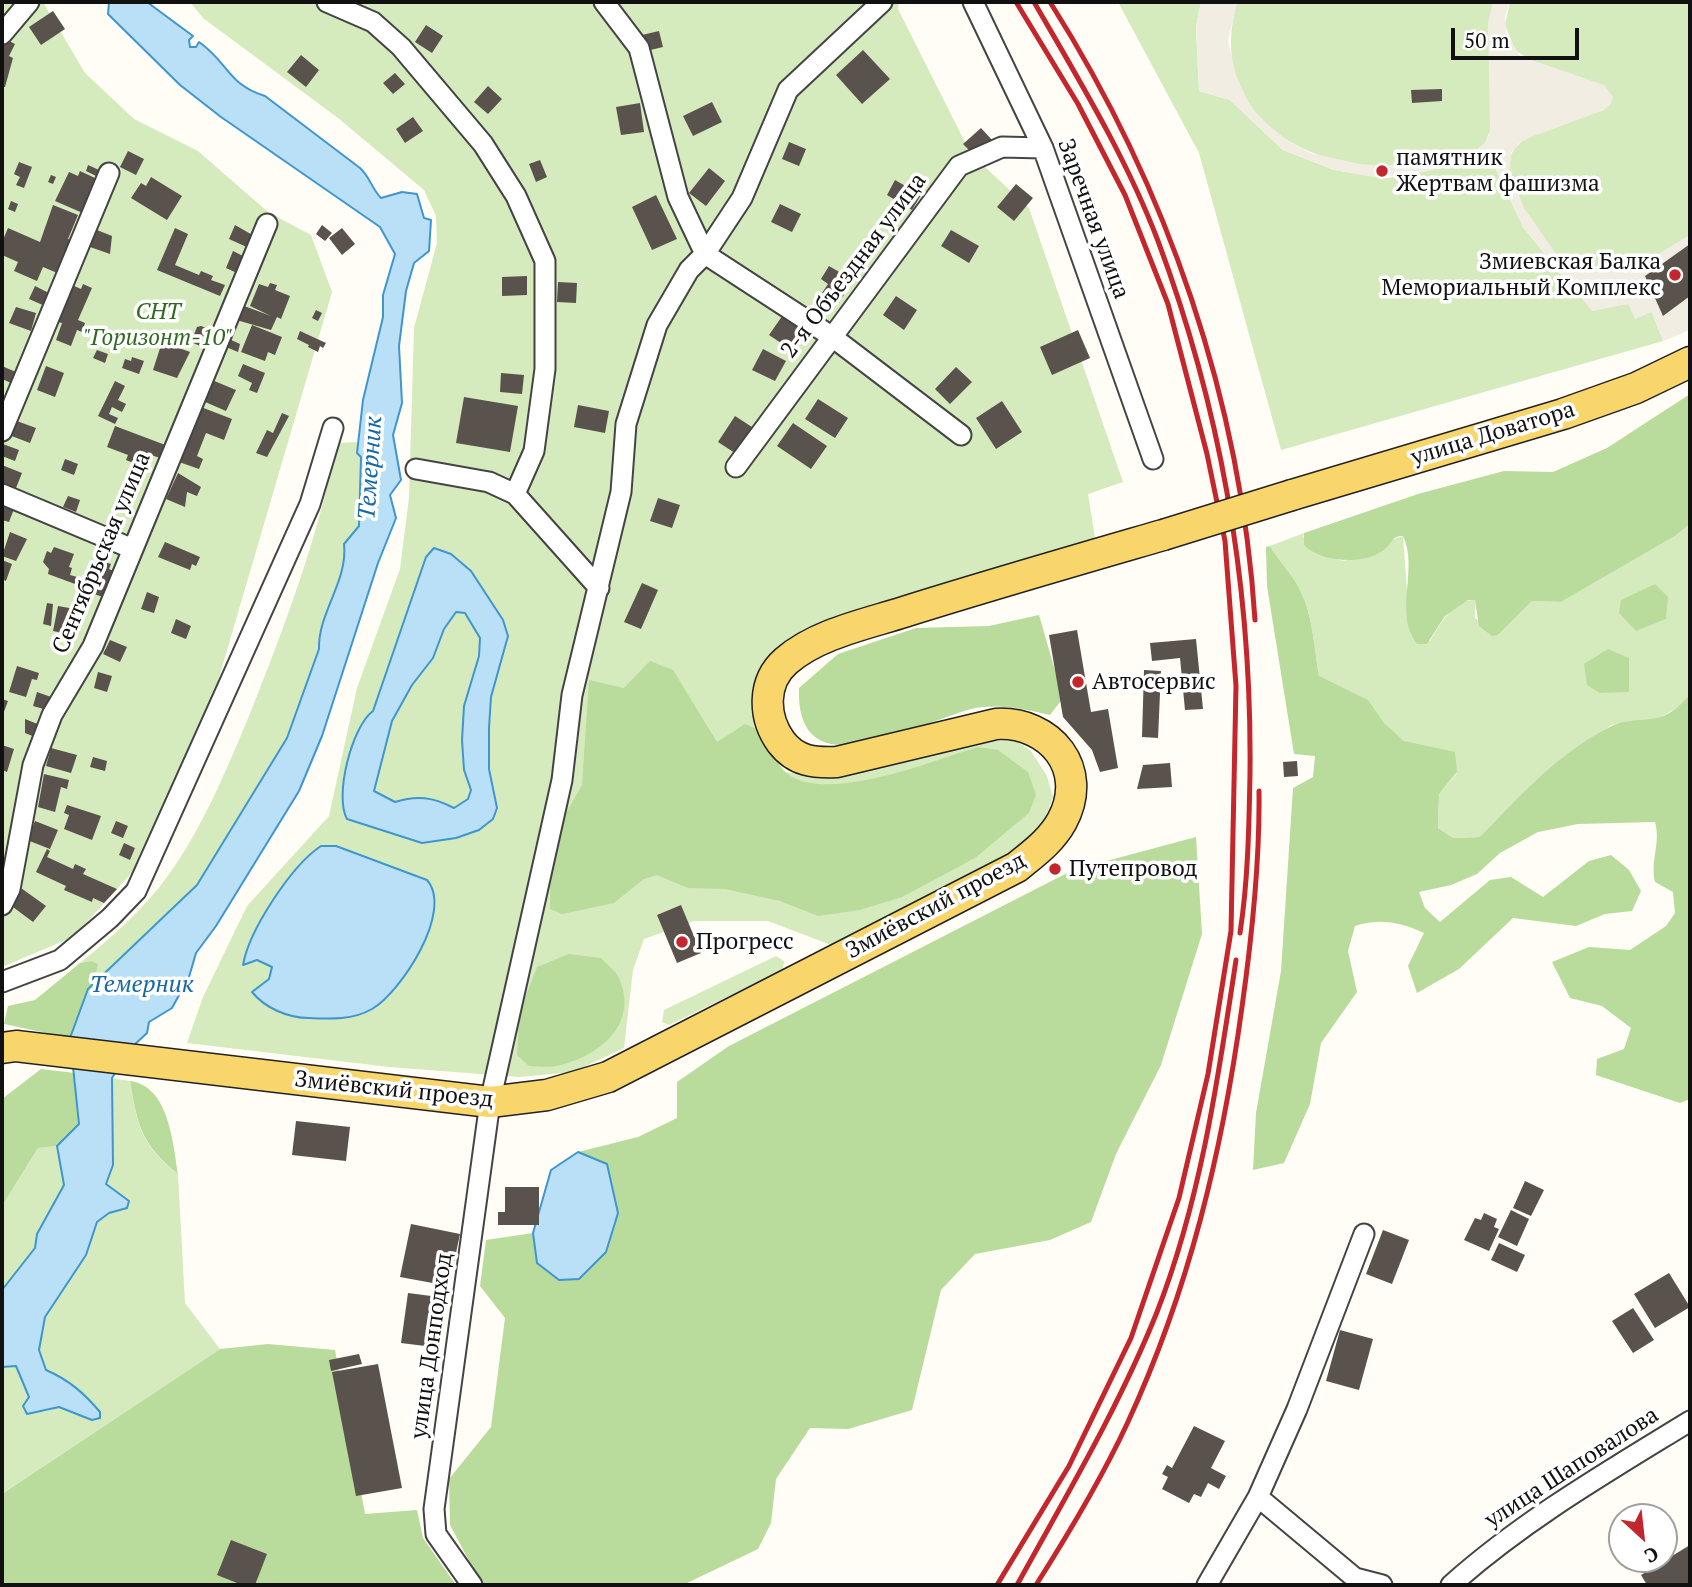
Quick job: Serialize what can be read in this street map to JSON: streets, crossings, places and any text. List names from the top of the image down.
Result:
{
  "streets": {
    "main road": ["улица Доватора", "Змиёвский проезд"],
    "street": [
      "Заречная улица",
      "2-я Объездная улица",
      "Сентябрьская улица",
      "улица Донподход",
      "улица Шаповалова"
    ]
  },
  "crossings": [
    ["Заречная улица", "2-я Объездная улица"],
    ["улица Доватора", "Змиёвский проезд"],
    ["Змиёвский проезд", "улица Донподход"]
  ],
  "water": ["Темерник"],
  "parks": ["СНТ \"Горизонт-10\""],
  "places": [
    "памятник Жертвам фашизма",
    "Змиевская Балка Мемориальный Комплекс",
    "Автосервис",
    "Путепровод",
    "Прогресс"
  ],
  "scale_bar": "50 m",
  "north": "bottom right"
}
